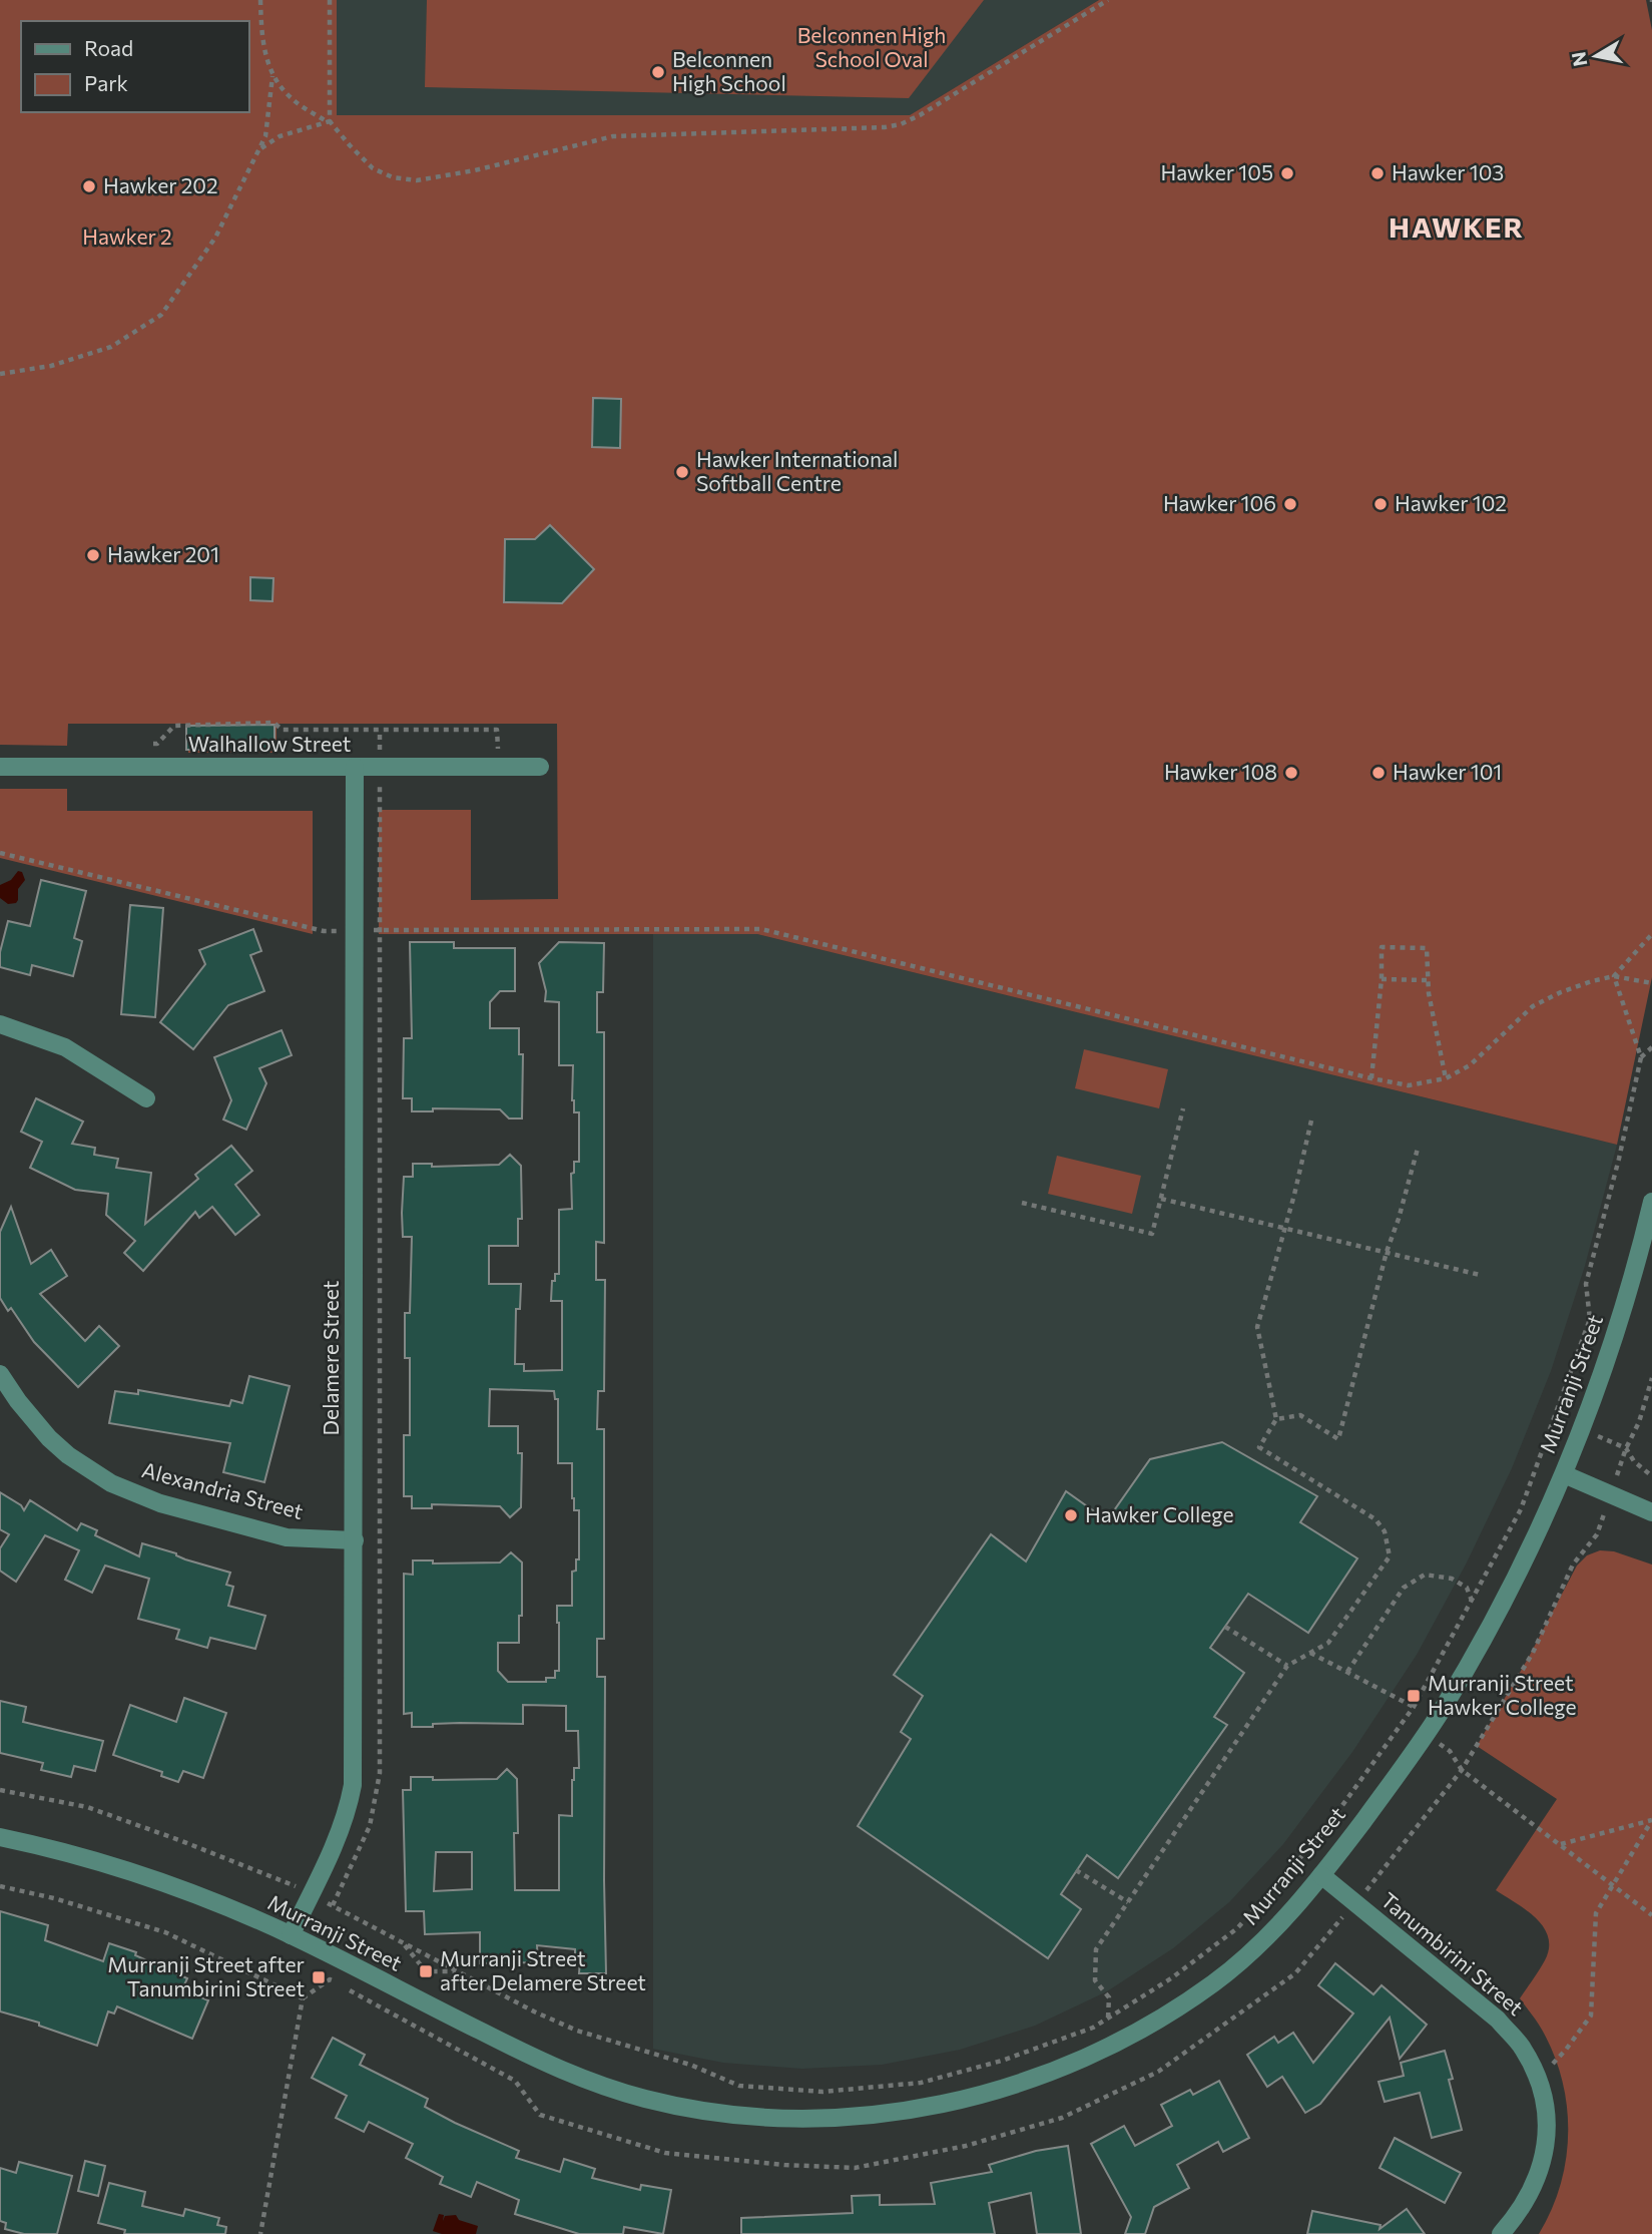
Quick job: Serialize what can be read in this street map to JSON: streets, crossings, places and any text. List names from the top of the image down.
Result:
{
  "streets": {
    "street": [
      "Walhallow Street",
      "Delamere Street",
      "Murranji Street",
      "Alexandria Street",
      "Tanumbirini Street"
    ]
  },
  "crossings": [
    ["Walhallow Street", "Delamere Street"],
    ["Delamere Street", "Murranji Street"],
    ["Delamere Street", "Alexandria Street"],
    ["Murranji Street", "Tanumbirini Street"]
  ],
  "districts": ["HAWKER"],
  "parks": ["Belconnen High School Oval", "Hawker 2"],
  "places": {
    "other": [
      "Belconnen High School",
      "Hawker 105",
      "Hawker 103",
      "Hawker 202",
      "Hawker International Softball Centre",
      "Hawker 106",
      "Hawker 102",
      "Hawker 201",
      "Hawker 108",
      "Hawker 101",
      "Hawker College"
    ],
    "transit": ["Murranji Street Hawker College", "Murranji Street after Delamere Street", "Murranji Street after Tanumbirini Street"]
  },
  "legend": ["Road", "Park"],
  "north": "left"
}
